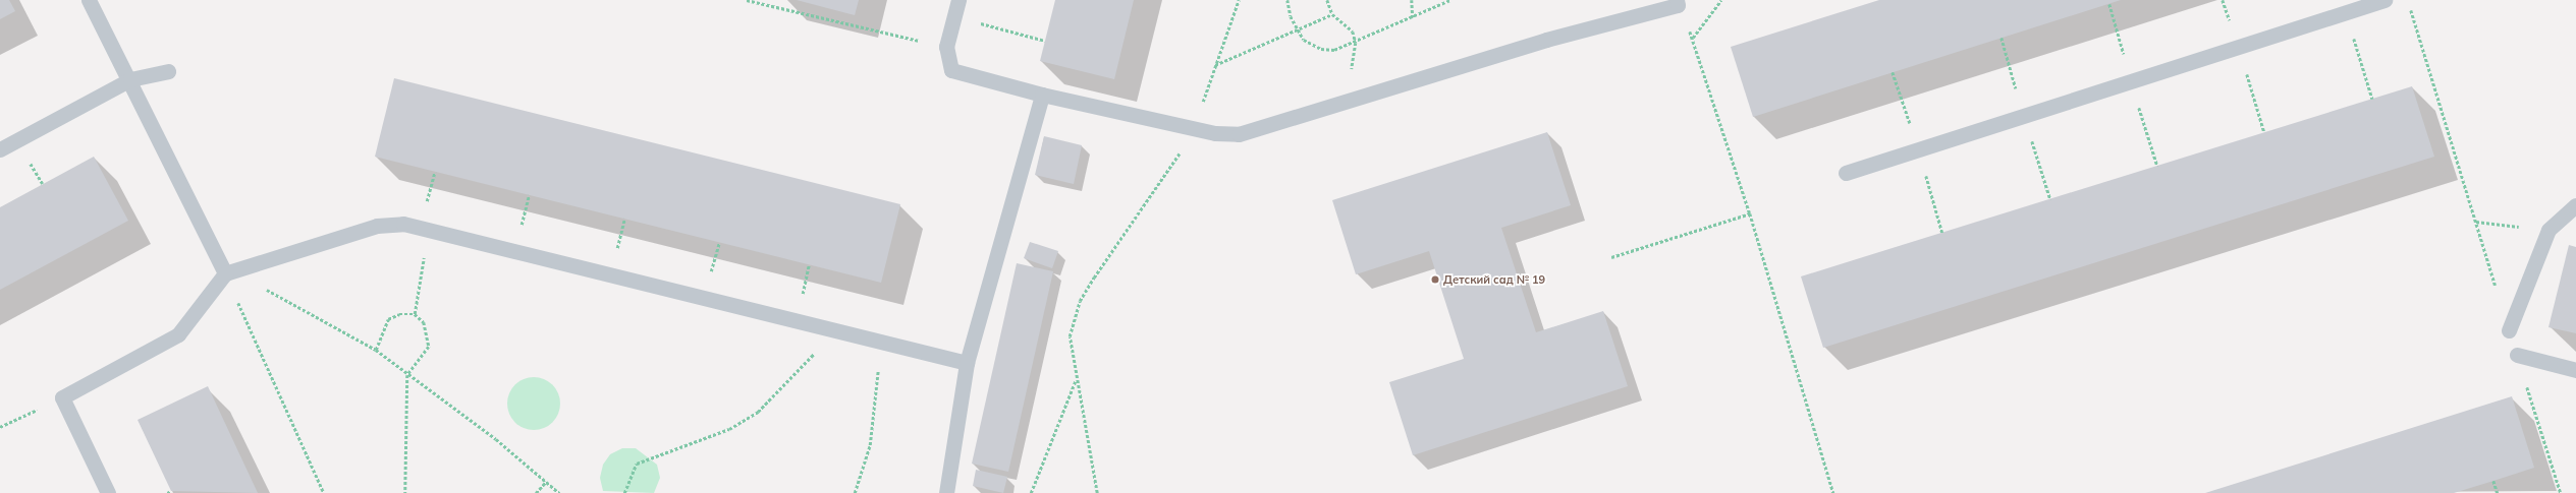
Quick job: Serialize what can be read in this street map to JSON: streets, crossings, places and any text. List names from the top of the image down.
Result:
{
  "places": ["Детский сад № 19"]
}
